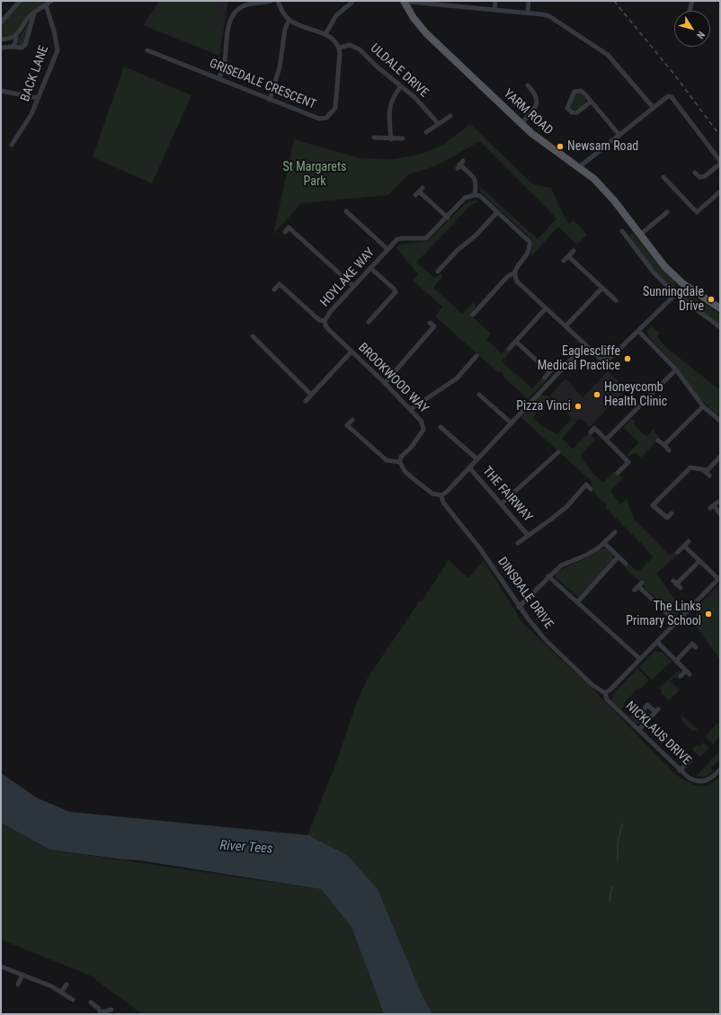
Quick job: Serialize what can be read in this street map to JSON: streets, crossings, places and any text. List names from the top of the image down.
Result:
{
  "streets": {
    "main road": ["YARM ROAD"],
    "street": [
      "ULDALE DRIVE",
      "BACK LANE",
      "GRISEDALE CRESCENT",
      "HOYLAKE WAY",
      "BROOKWOOD WAY",
      "THE FAIRWAY",
      "DINSDALE DRIVE",
      "NICKLAUS DRIVE"
    ]
  },
  "crossings": [
    ["ULDALE DRIVE", "GRISEDALE CRESCENT"],
    ["HOYLAKE WAY", "BROOKWOOD WAY"],
    ["DINSDALE DRIVE", "NICKLAUS DRIVE"]
  ],
  "water": ["River Tees"],
  "parks": ["St Margarets Park"],
  "places": [
    "Newsam Road",
    "Sunningdale Drive",
    "Eaglescliffe Medical Practice",
    "Honeycomb Health Clinic",
    "Pizza Vinci",
    "The Links Primary School"
  ],
  "north": "bottom right"
}
